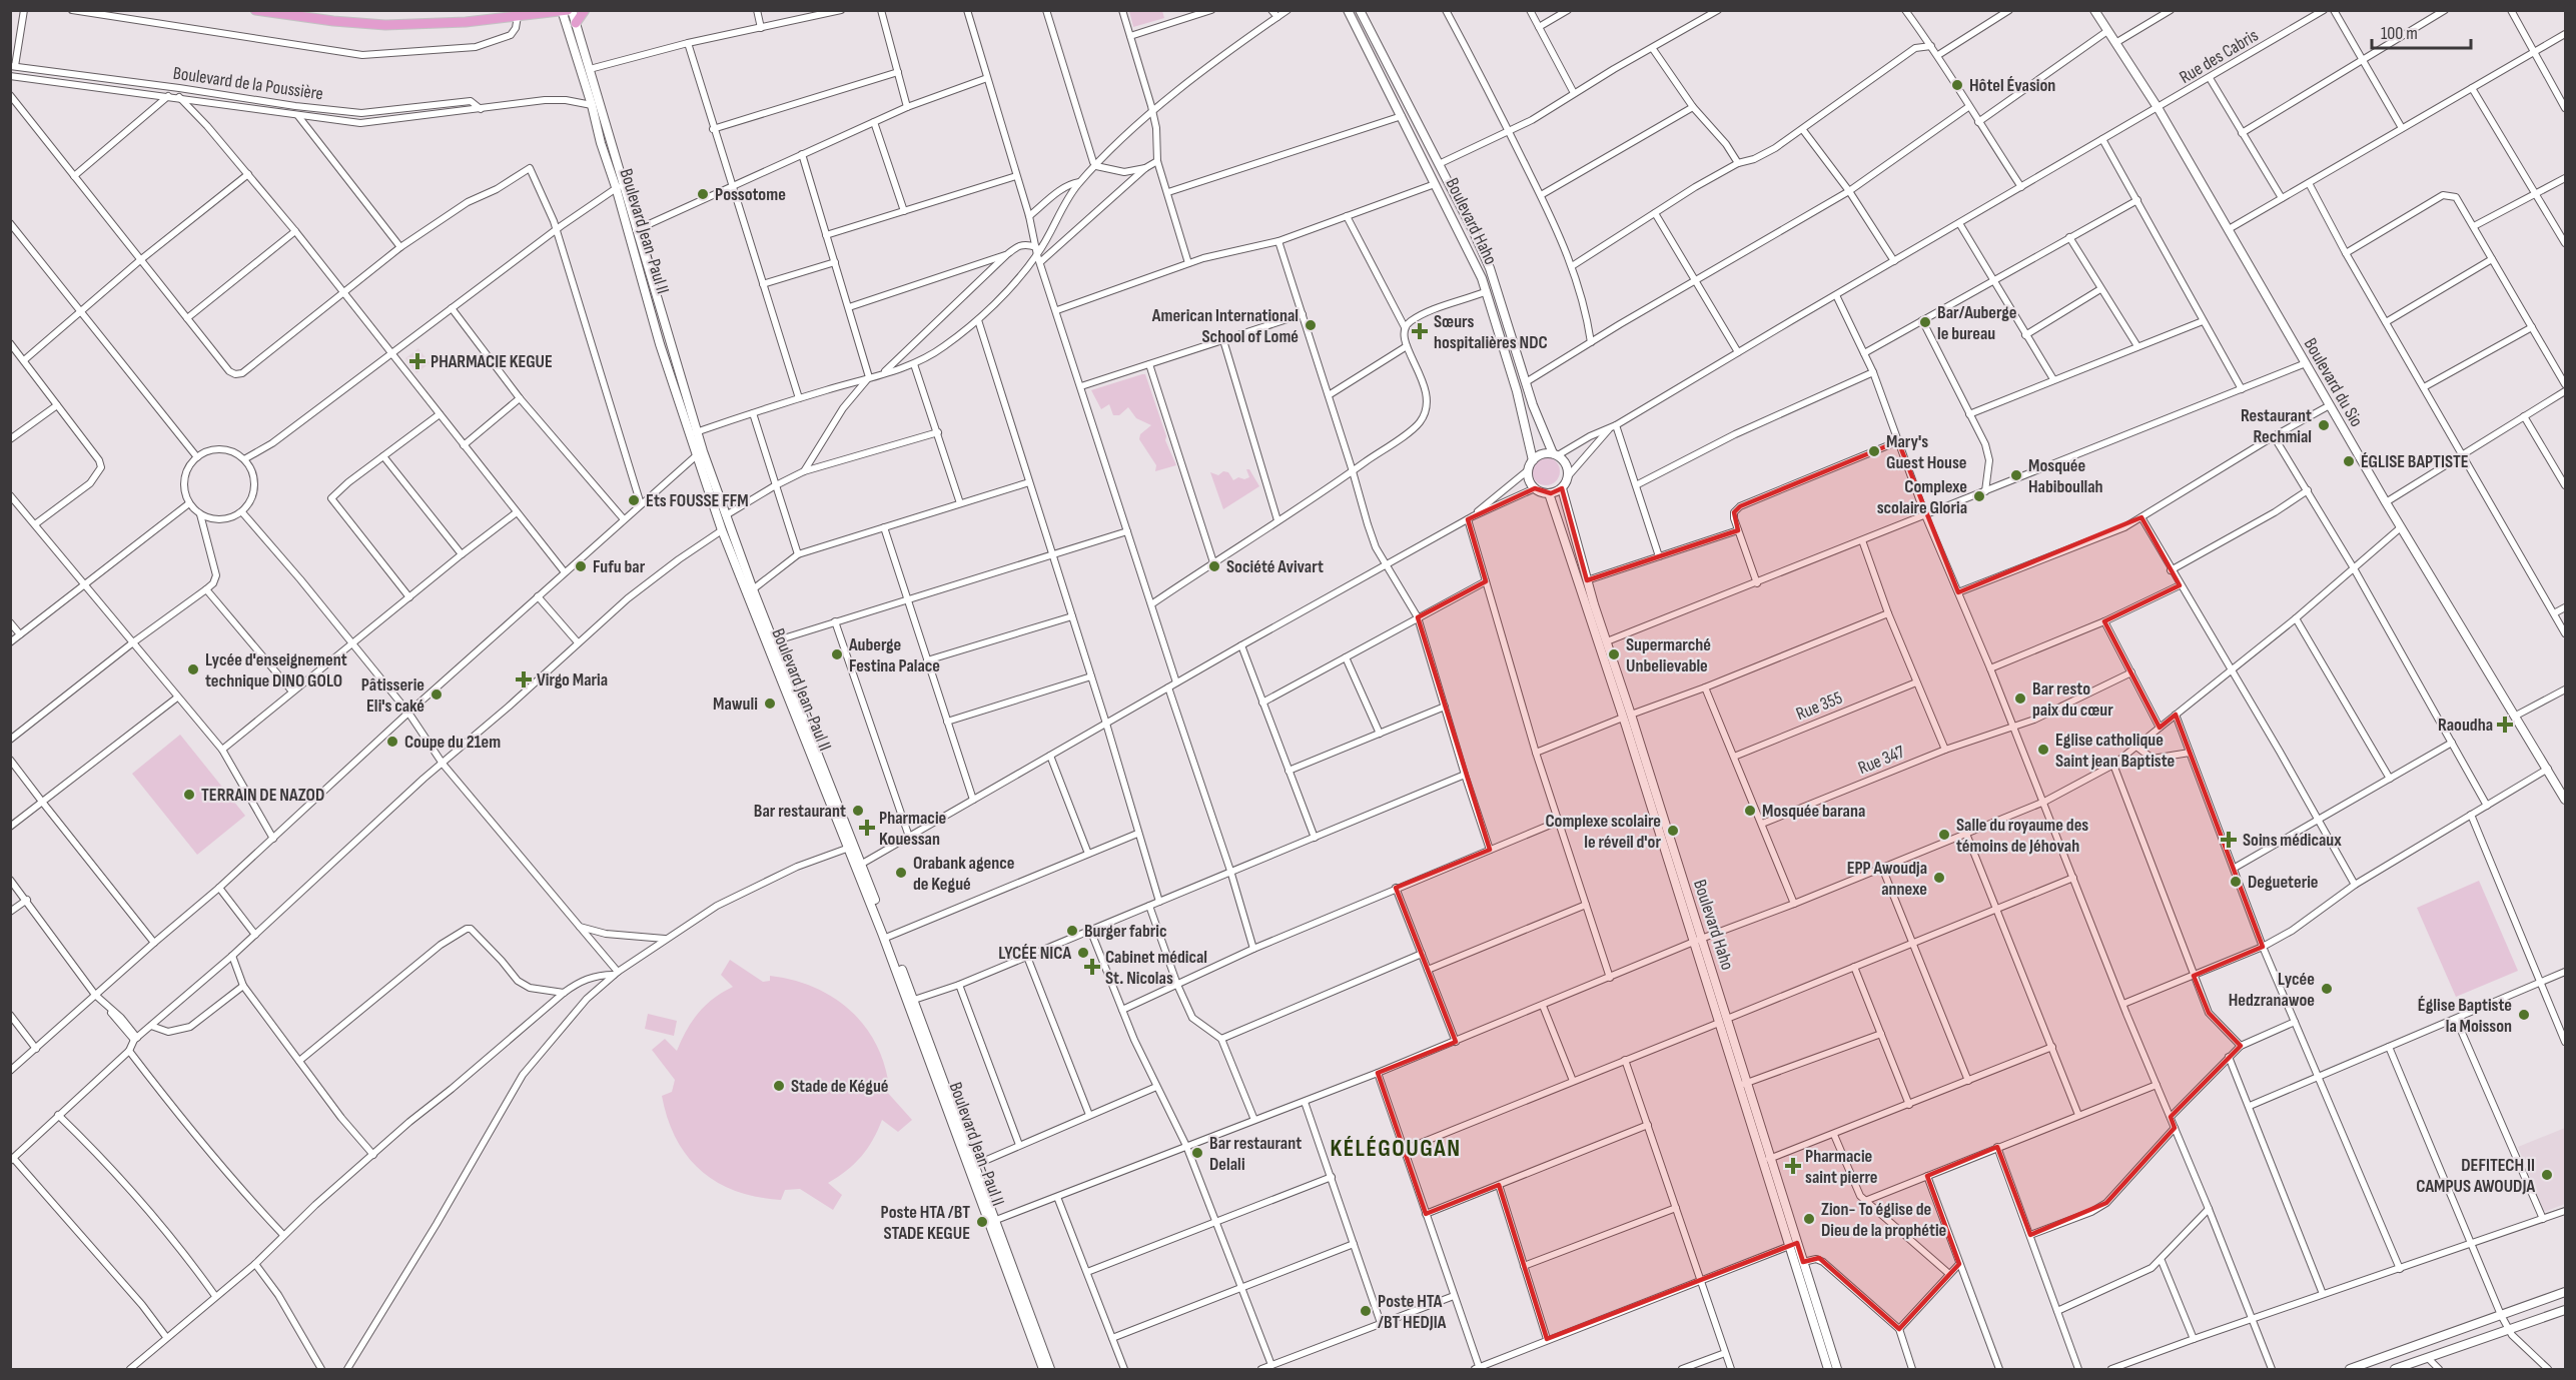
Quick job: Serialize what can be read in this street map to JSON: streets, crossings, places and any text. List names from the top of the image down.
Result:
{
  "streets": {
    "main road": ["Boulevard Haho", "Boulevard Jean-Paul II"],
    "street": [
      "Rue des Cabris",
      "Boulevard de la Poussière",
      "Boulevard du Sio",
      "Rue 355",
      "Rue 347"
    ]
  },
  "crossings": [
    ["Rue des Cabris", "Boulevard du Sio"],
    ["Boulevard de la Poussière", "Boulevard Jean-Paul II"]
  ],
  "districts": ["KÉLÉGOUGAN"],
  "places": {
    "other": [
      "Hôtel Évasion",
      "Possotome",
      "Bar/Auberge le bureau",
      "American International School of Lomé",
      "Restaurant Rechmial",
      "Mary's Guest House",
      "ÉGLISE BAPTISTE",
      "Mosquée Habiboullah",
      "Complexe scolaire Gloria",
      "Ets FOUSSE FFM",
      "Fufu bar",
      "Société Avivart",
      "Auberge Festina Palace",
      "Supermarché Unbelievable",
      "Lycée d'enseignement technique DINO GOLO",
      "Pâtisserie Eli's caké",
      "Bar resto paix du cœur",
      "Mawuli",
      "Coupe du 21em",
      "Eglise catholique Saint jean Baptiste",
      "TERRAIN DE NAZOD",
      "Bar restaurant",
      "Mosquée barana",
      "Complexe scolaire le réveil d'or",
      "Salle du royaume des témoins de Jéhovah",
      "Orabank agence de Kegué",
      "EPP Awoudja annexe",
      "Degueterie",
      "Burger fabric",
      "LYCÉE NICA",
      "Lycée Hedzranawoe",
      "Église Baptiste la Moisson",
      "Stade de Kégué",
      "Bar restaurant Delali",
      "DEFITECH II CAMPUS AWOUDJA",
      "Zion- To église de Dieu de la prophétie",
      "Poste HTA /BT STADE KEGUE",
      "Poste HTA /BT HEDJIA"
    ],
    "health": [
      "Sœurs hospitalières NDC",
      "PHARMACIE KEGUE",
      "Virgo Maria",
      "Raoudha",
      "Pharmacie Kouessan",
      "Soins médicaux",
      "Cabinet médical St. Nicolas",
      "Pharmacie saint pierre"
    ]
  },
  "scale_bar": "100 m"
}
